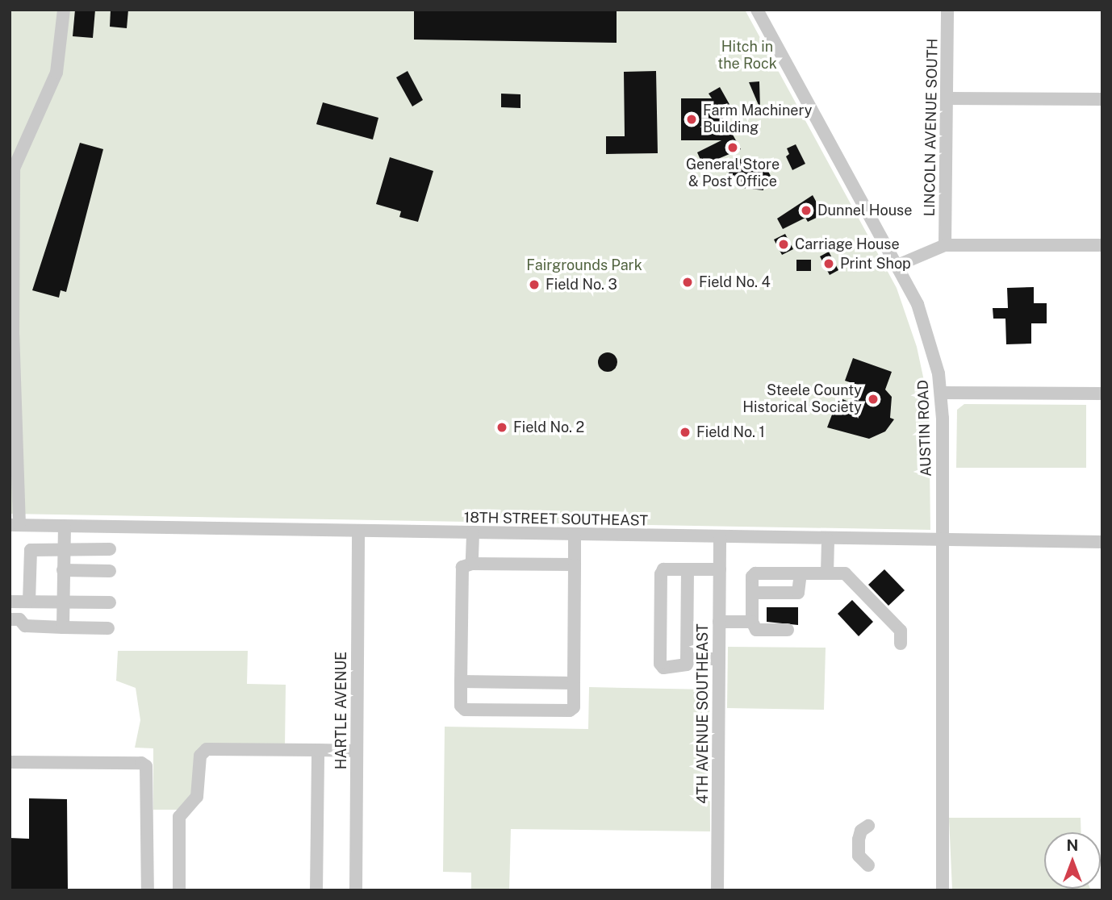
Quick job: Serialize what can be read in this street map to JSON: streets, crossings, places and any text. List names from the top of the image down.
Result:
{
  "streets": {
    "street": [
      "LINCOLN AVENUE SOUTH",
      "AUSTIN ROAD",
      "18TH STREET SOUTHEAST",
      "HARTLE AVENUE",
      "4TH AVENUE SOUTHEAST"
    ]
  },
  "crossings": [
    ["AUSTIN ROAD", "18TH STREET SOUTHEAST"],
    ["18TH STREET SOUTHEAST", "HARTLE AVENUE"],
    ["18TH STREET SOUTHEAST", "4TH AVENUE SOUTHEAST"]
  ],
  "parks": ["Hitch in the Rock", "Fairgrounds Park"],
  "places": [
    "Farm Machinery Building",
    "General Store & Post Office",
    "Dunnel House",
    "Carriage House",
    "Print Shop",
    "Field No. 4",
    "Field No. 3",
    "Steele County Historical Society",
    "Field No. 2",
    "Field No. 1"
  ],
  "north": "top"
}
